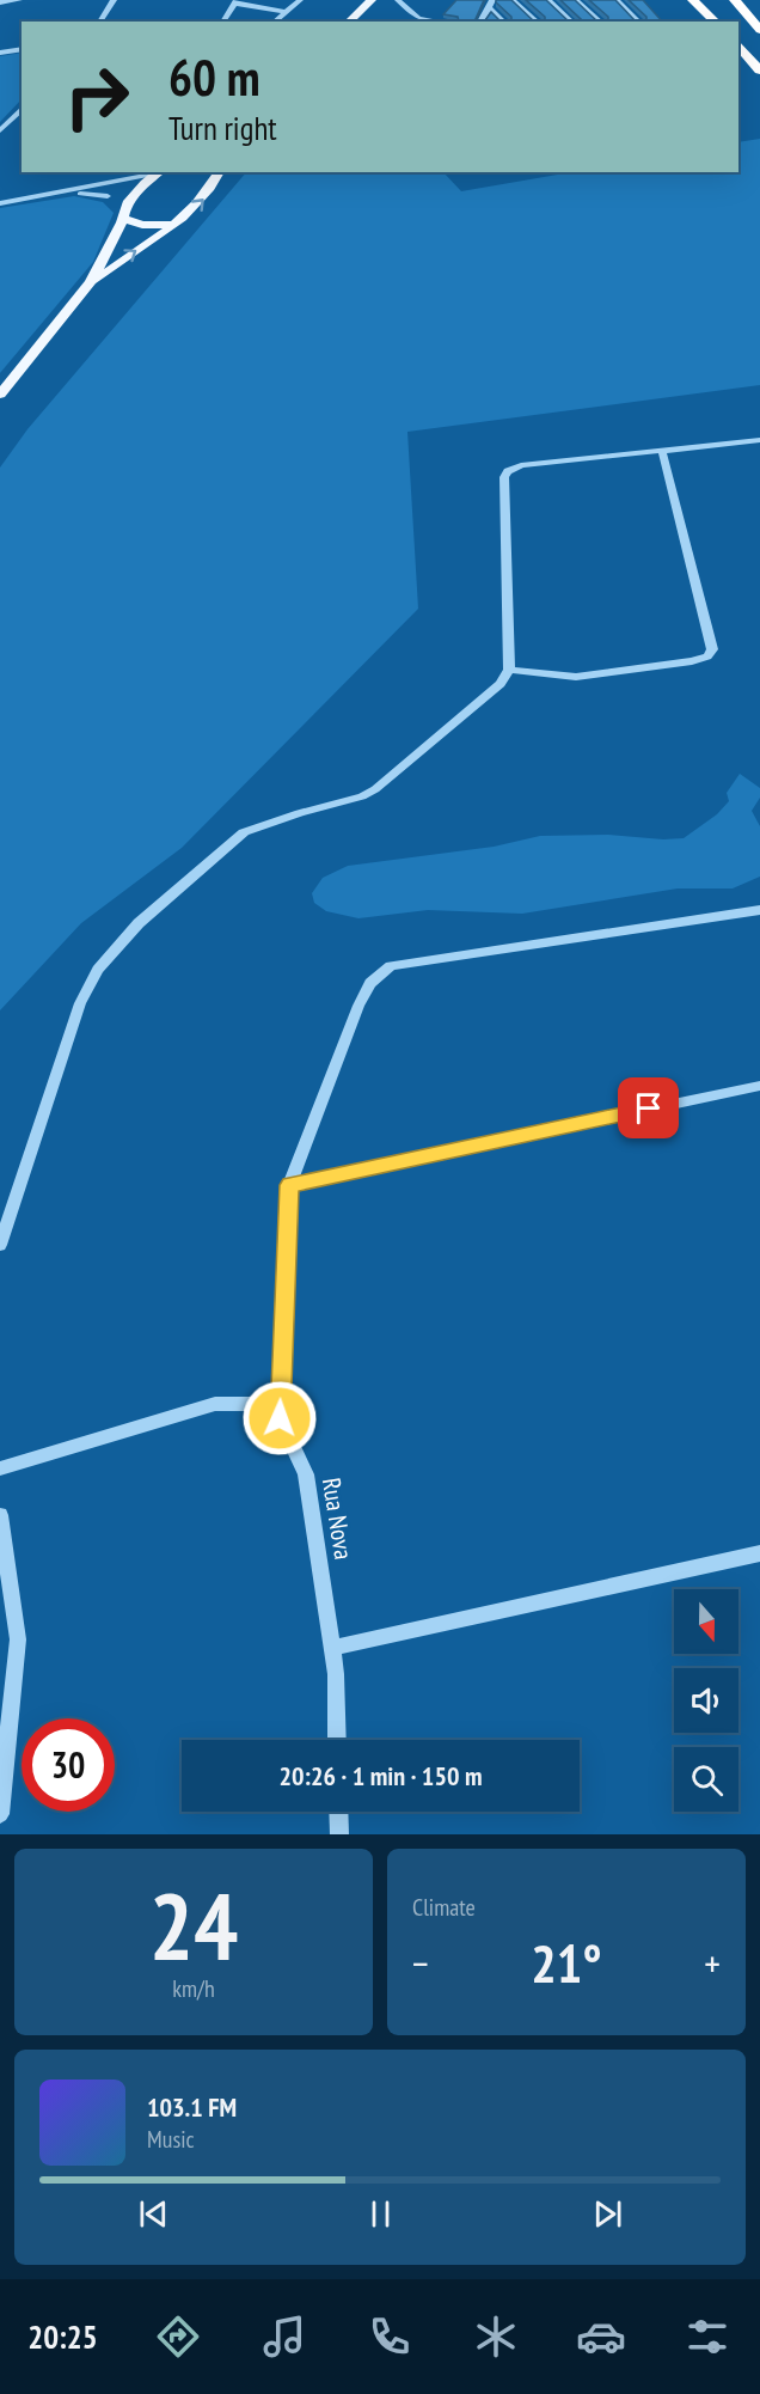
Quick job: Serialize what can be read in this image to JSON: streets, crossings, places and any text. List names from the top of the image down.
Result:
{
  "streets": {
    "street": ["Rua Nova"]
  },
  "north": "bottom",
  "page": {
    "turn": ["60 m", "Turn right"],
    "limit": "30",
    "trip": "20:26 · 1 min · 150 m",
    "tile": [
      ["24", "km/h"],
      "Climate"
    ],
    "heat": ["−", "21°", "+"],
    "song": ["103.1 FM", "Music"],
    "tabs": "20:25"
  }
}
